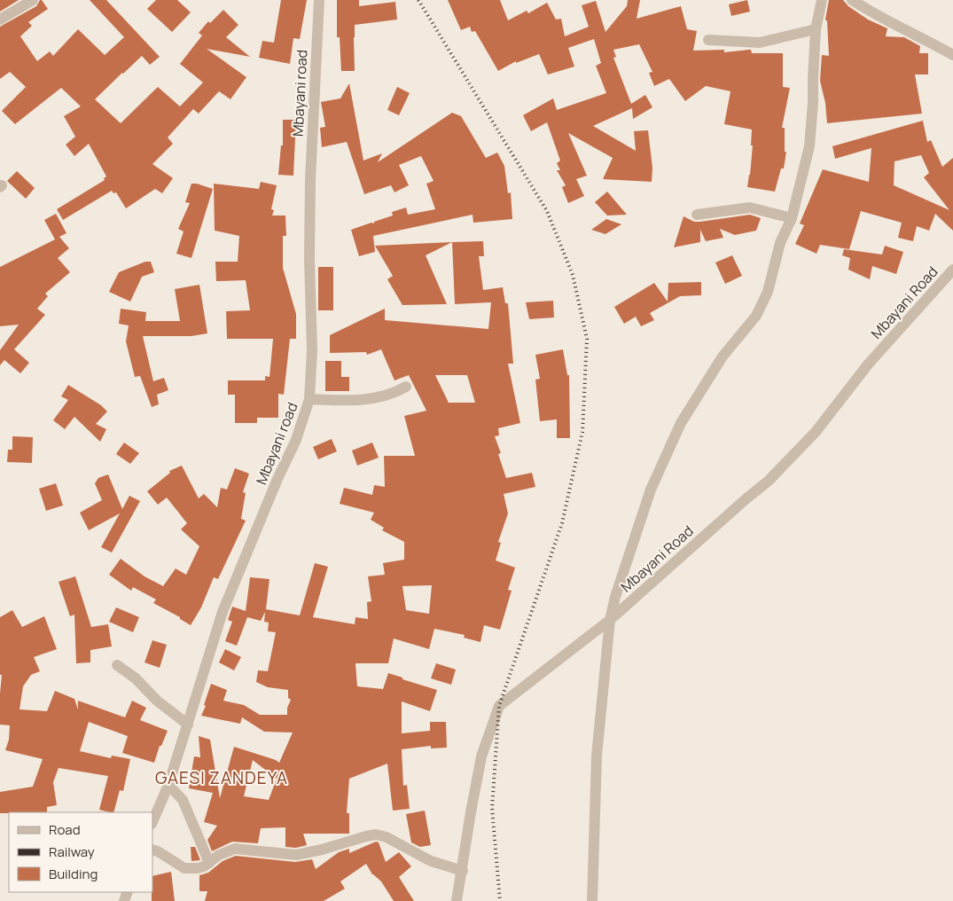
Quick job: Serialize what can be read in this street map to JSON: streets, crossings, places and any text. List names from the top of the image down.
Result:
{
  "streets": {
    "street": ["Mbayani road", "Mbayani Road"]
  },
  "districts": ["GAESI ZANDEYA"],
  "legend": ["Road", "Railway", "Building"]
}
